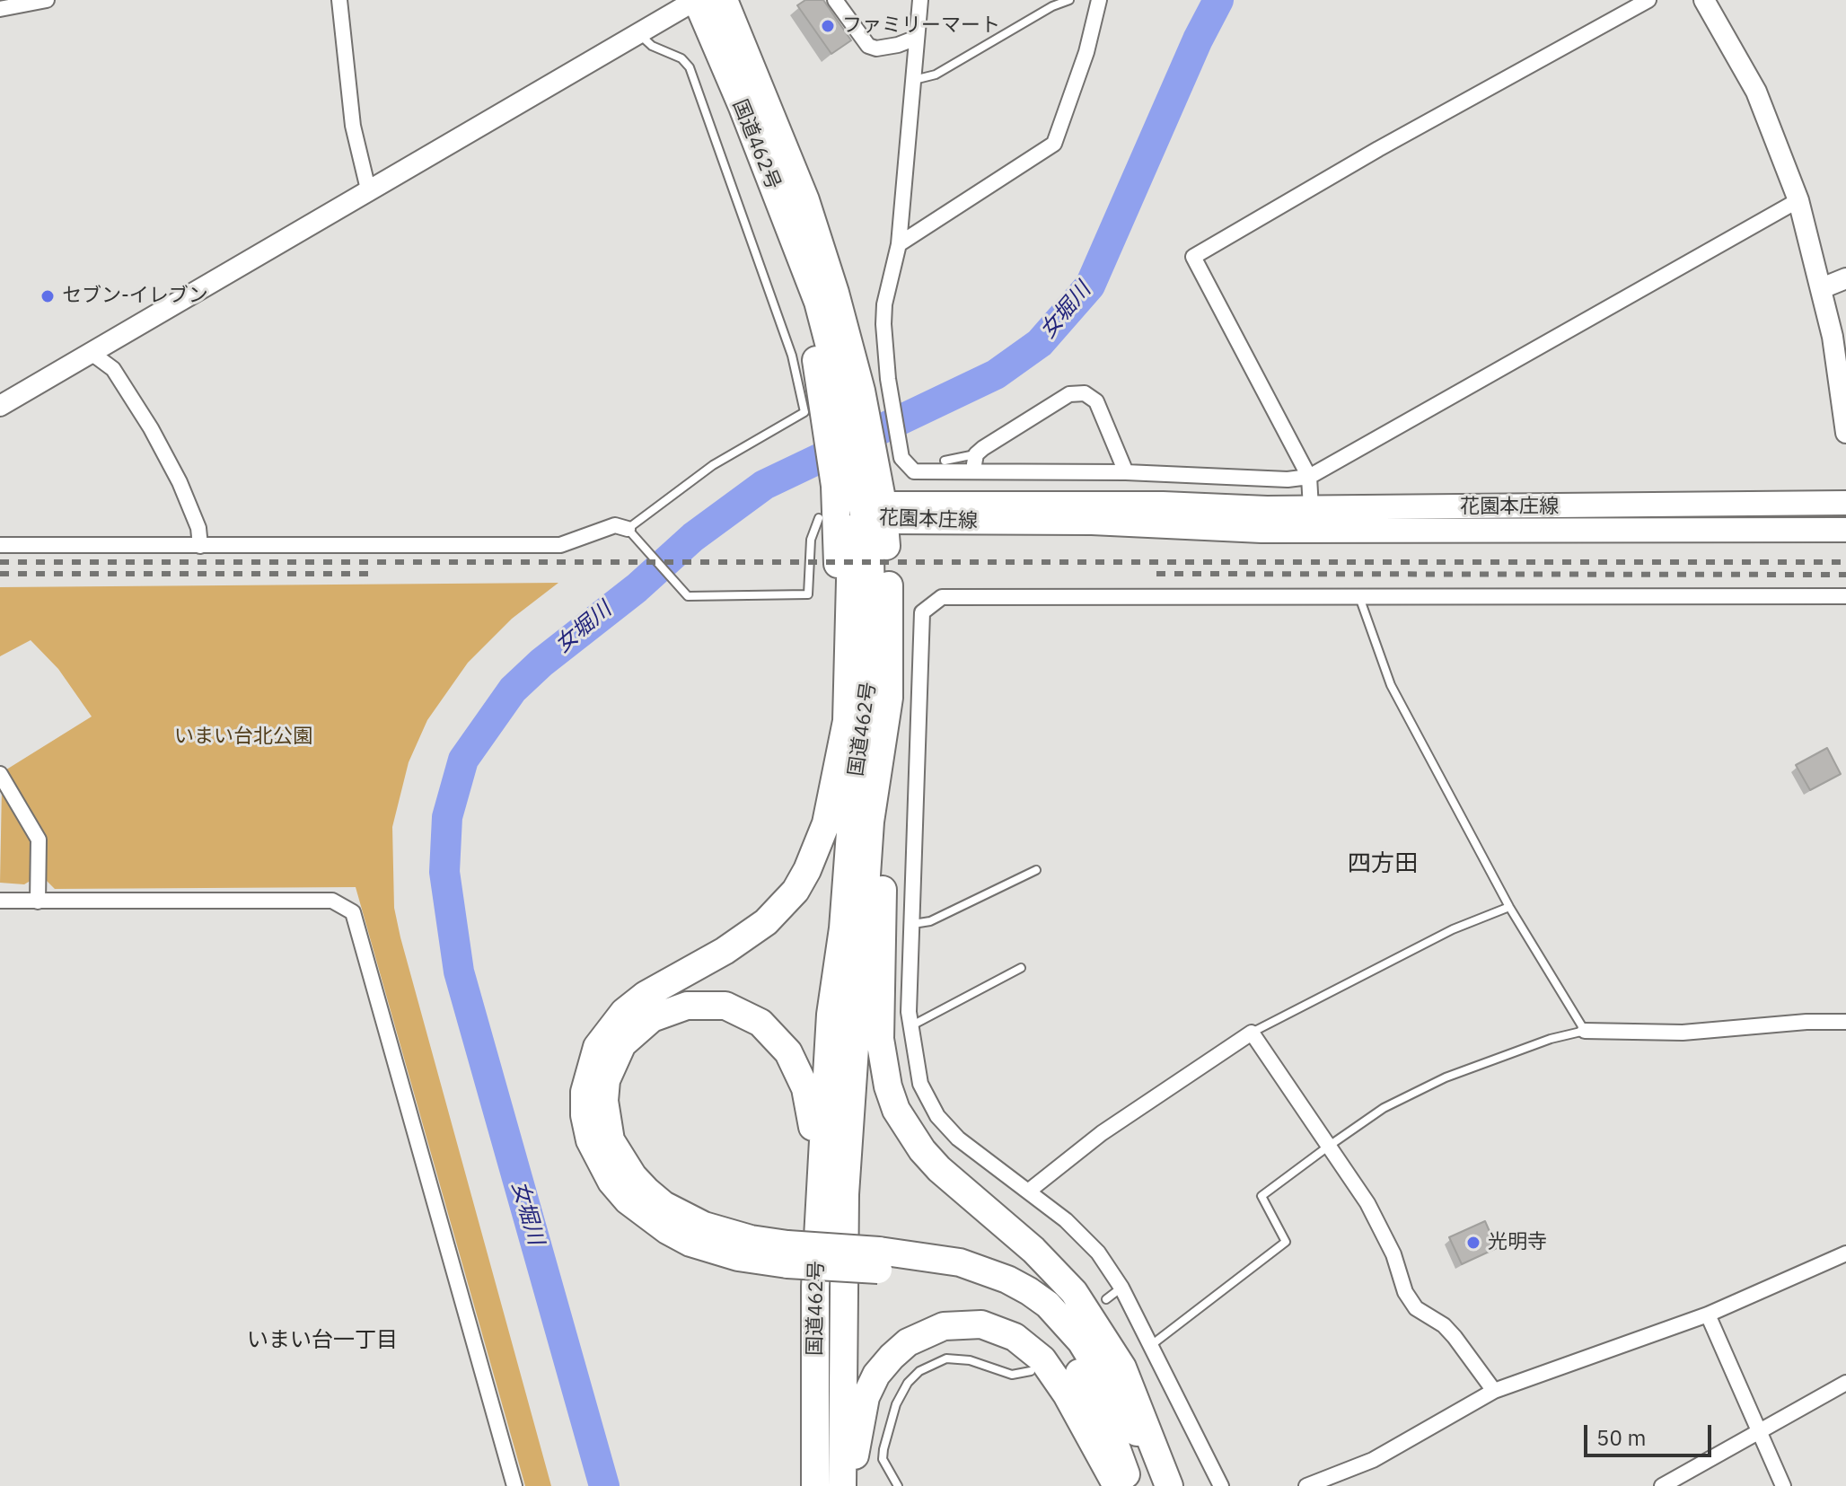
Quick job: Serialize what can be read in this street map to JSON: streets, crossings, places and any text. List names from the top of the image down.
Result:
{
  "streets": {
    "highway": ["国道462号"],
    "main road": ["花園本庄線"]
  },
  "crossings": [
    ["国道462号", "花園本庄線"]
  ],
  "districts": ["四方田", "いまい台一丁目"],
  "water": ["女堀川"],
  "parks": ["いまい台北公園"],
  "places": ["ファミリーマート", "セブン-イレブン", "光明寺"],
  "scale_bar": "50 m"
}
